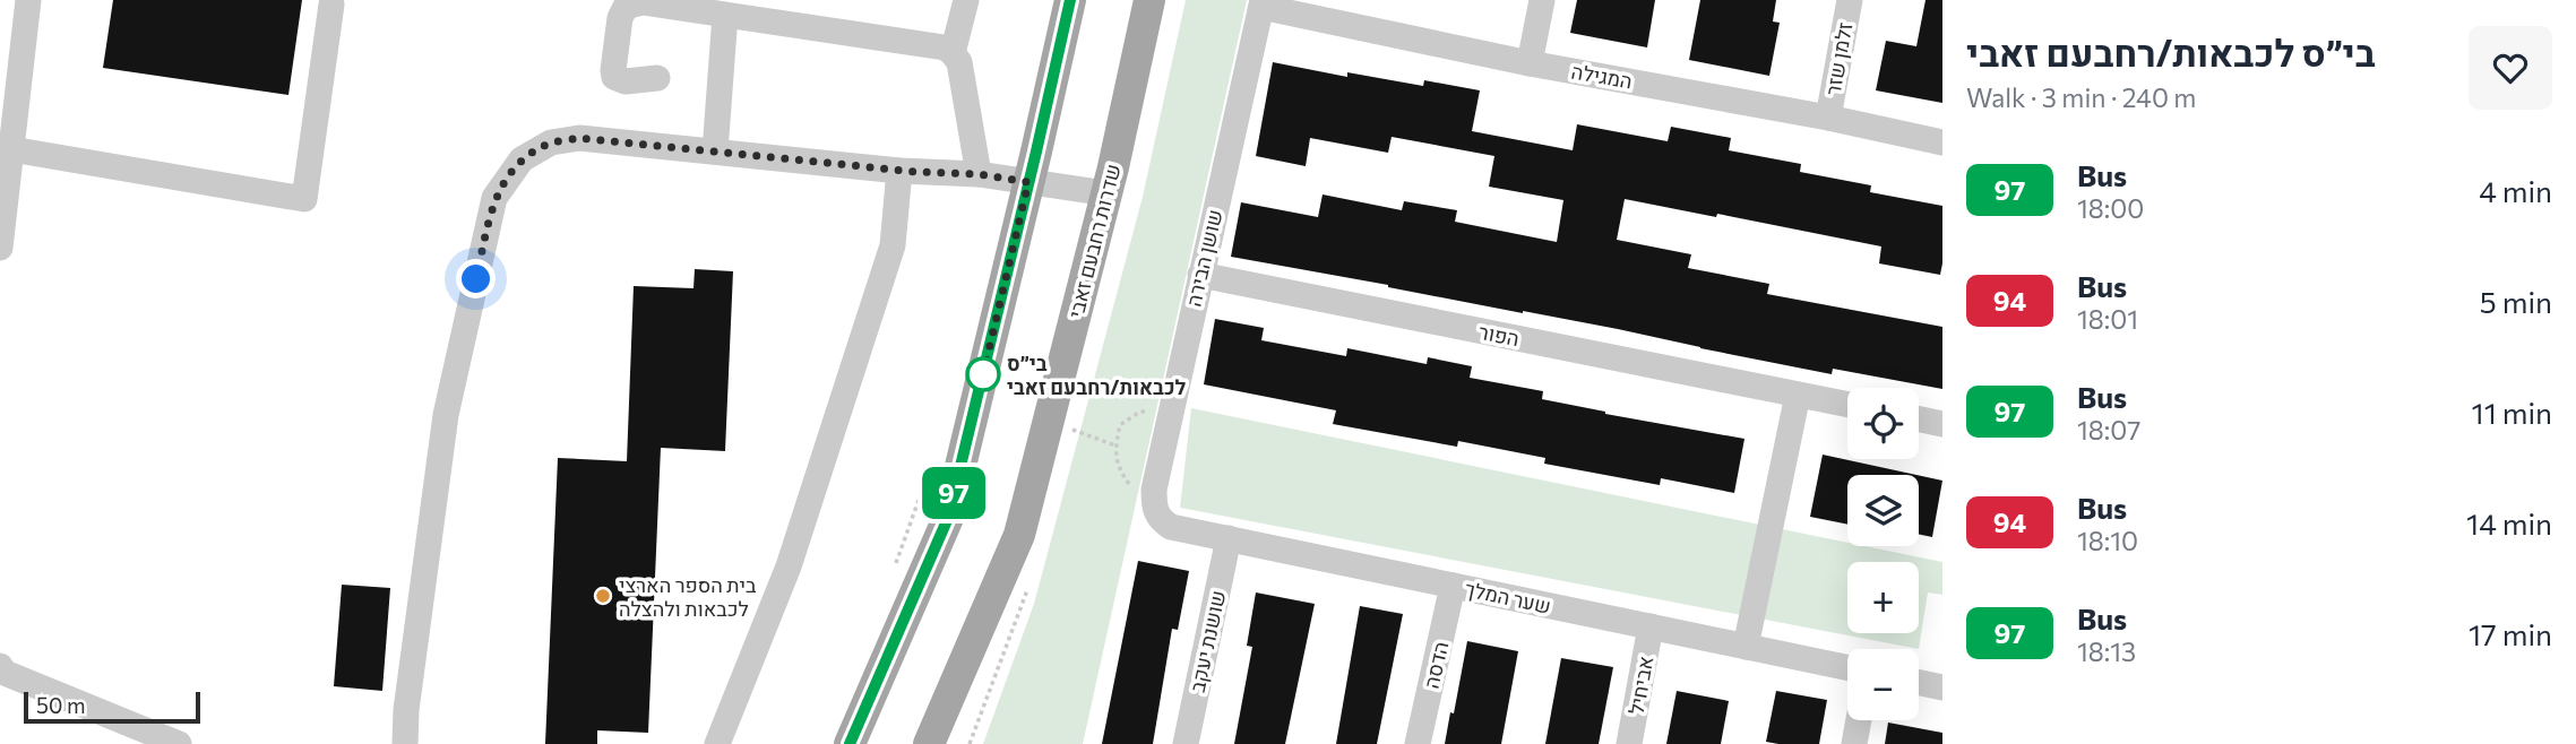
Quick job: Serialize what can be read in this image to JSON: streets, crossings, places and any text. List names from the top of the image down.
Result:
{
  "streets": {
    "main road": ["שדרות רחבעם זאבי"],
    "street": [
      "זלמן שזר",
      "המגילה",
      "שושן הבירה",
      "הפור",
      "שער המלך",
      "שושנת יעקב",
      "הדסה",
      "אביחיל"
    ]
  },
  "crossings": [
    ["זלמן שזר", "המגילה"],
    ["המגילה", "שושן הבירה"],
    ["שושן הבירה", "הפור"],
    ["שושן הבירה", "שער המלך"],
    ["שער המלך", "שושנת יעקב"],
    ["שער המלך", "הדסה"],
    ["שער המלך", "אביחיל"]
  ],
  "places": ["בי״ס לכבאות/רחבעם זאבי", "בית הספר הארצי לכבאות ולהצלה"],
  "lines": ["bus line 97"],
  "scale_bar": "50 m",
  "page": {
    "on_map": "97",
    "heading": ["בי״ס לכבאות/רחבעם זאבי", "Walk · 3 min · 240 m"],
    "list": [
      {
        "mark": "97",
        "name": "Bus",
        "note": "18:00",
        "value": "4 min"
      },
      {
        "mark": "94",
        "name": "Bus",
        "note": "18:01",
        "value": "5 min"
      },
      {
        "mark": "97",
        "name": "Bus",
        "note": "18:07",
        "value": "11 min"
      },
      {
        "mark": "94",
        "name": "Bus",
        "note": "18:10",
        "value": "14 min"
      },
      {
        "mark": "97",
        "name": "Bus",
        "note": "18:13",
        "value": "17 min"
      }
    ],
    "map_buttons": ["+", "−"],
    "scale": "50 m"
  }
}
